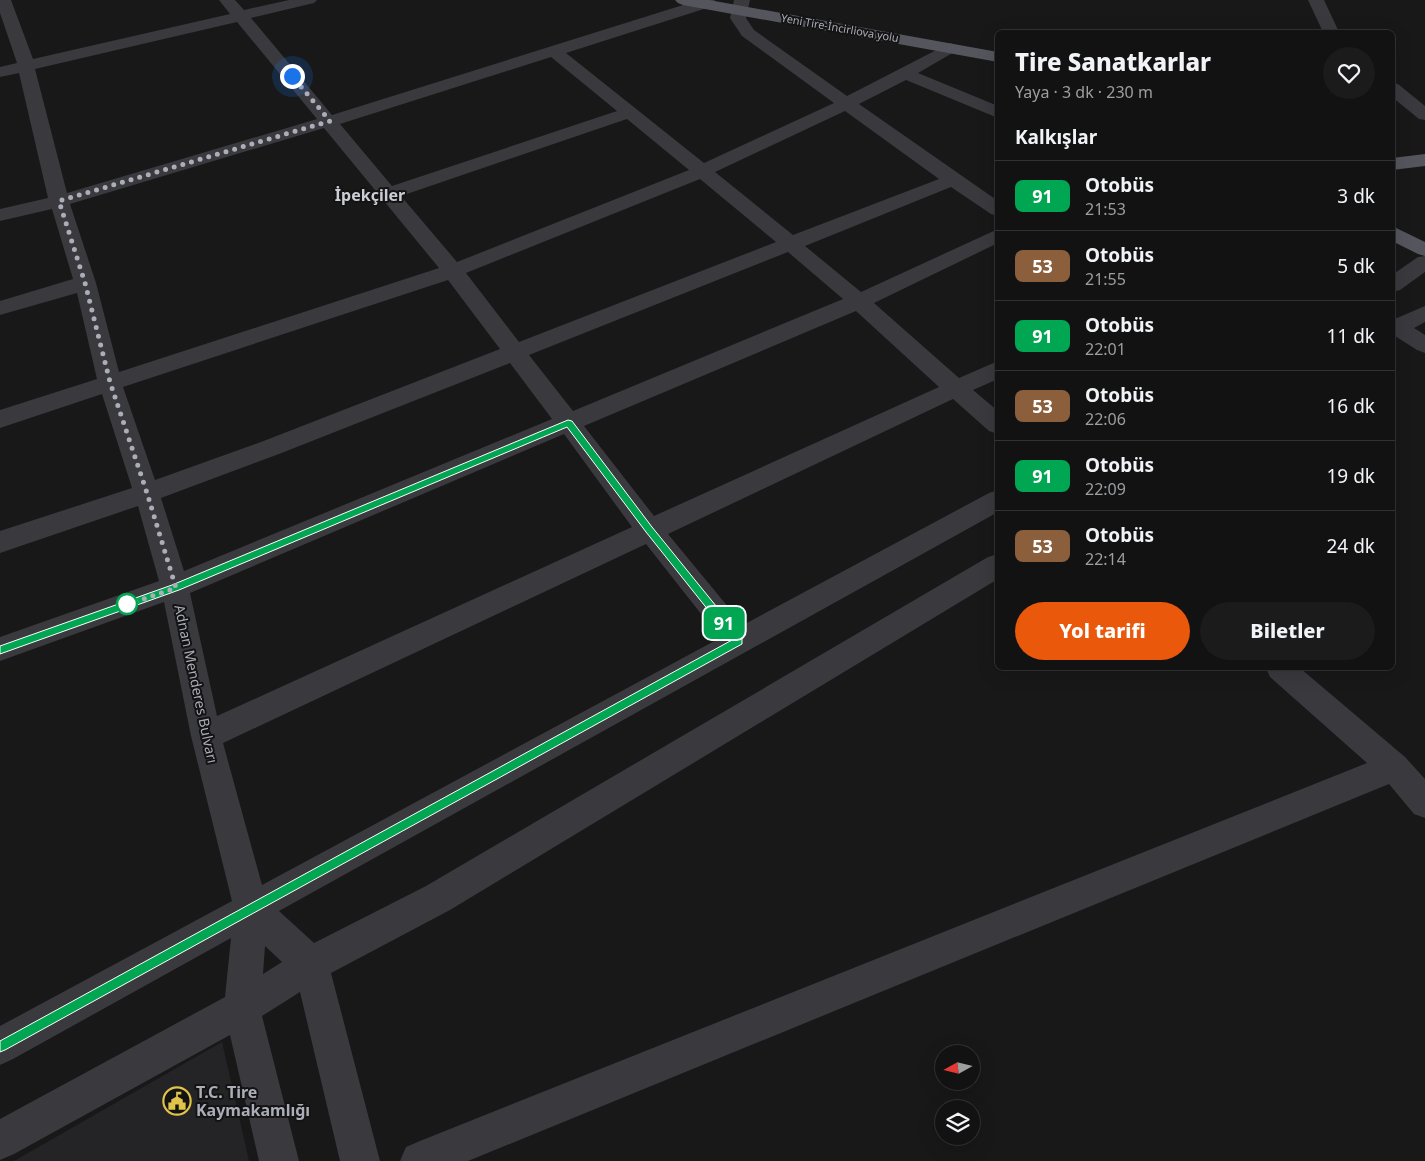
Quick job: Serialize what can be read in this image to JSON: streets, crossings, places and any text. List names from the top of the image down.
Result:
{
  "streets": {
    "main road": ["Yeni Tire-İncirliova yolu"],
    "street": ["Adnan Menderes Bulvarı"]
  },
  "districts": ["İpekçiler"],
  "places": {
    "public building": ["T.C. Tire Kaymakamlığı"]
  },
  "lines": ["bus line 91"],
  "north": "left",
  "page": {
    "on_map": "91",
    "heading": [
      ["Tire Sanatkarlar", "Yaya · 3 dk · 230 m"],
      "Kalkışlar"
    ],
    "list": [
      {
        "mark": "91",
        "name": "Otobüs",
        "note": "21:53",
        "value": "3 dk"
      },
      {
        "mark": "53",
        "name": "Otobüs",
        "note": "21:55",
        "value": "5 dk"
      },
      {
        "mark": "91",
        "name": "Otobüs",
        "note": "22:01",
        "value": "11 dk"
      },
      {
        "mark": "53",
        "name": "Otobüs",
        "note": "22:06",
        "value": "16 dk"
      },
      {
        "mark": "91",
        "name": "Otobüs",
        "note": "22:09",
        "value": "19 dk"
      },
      {
        "mark": "53",
        "name": "Otobüs",
        "note": "22:14",
        "value": "24 dk"
      }
    ],
    "buttons": ["Yol tarifi", "Biletler"]
  }
}
